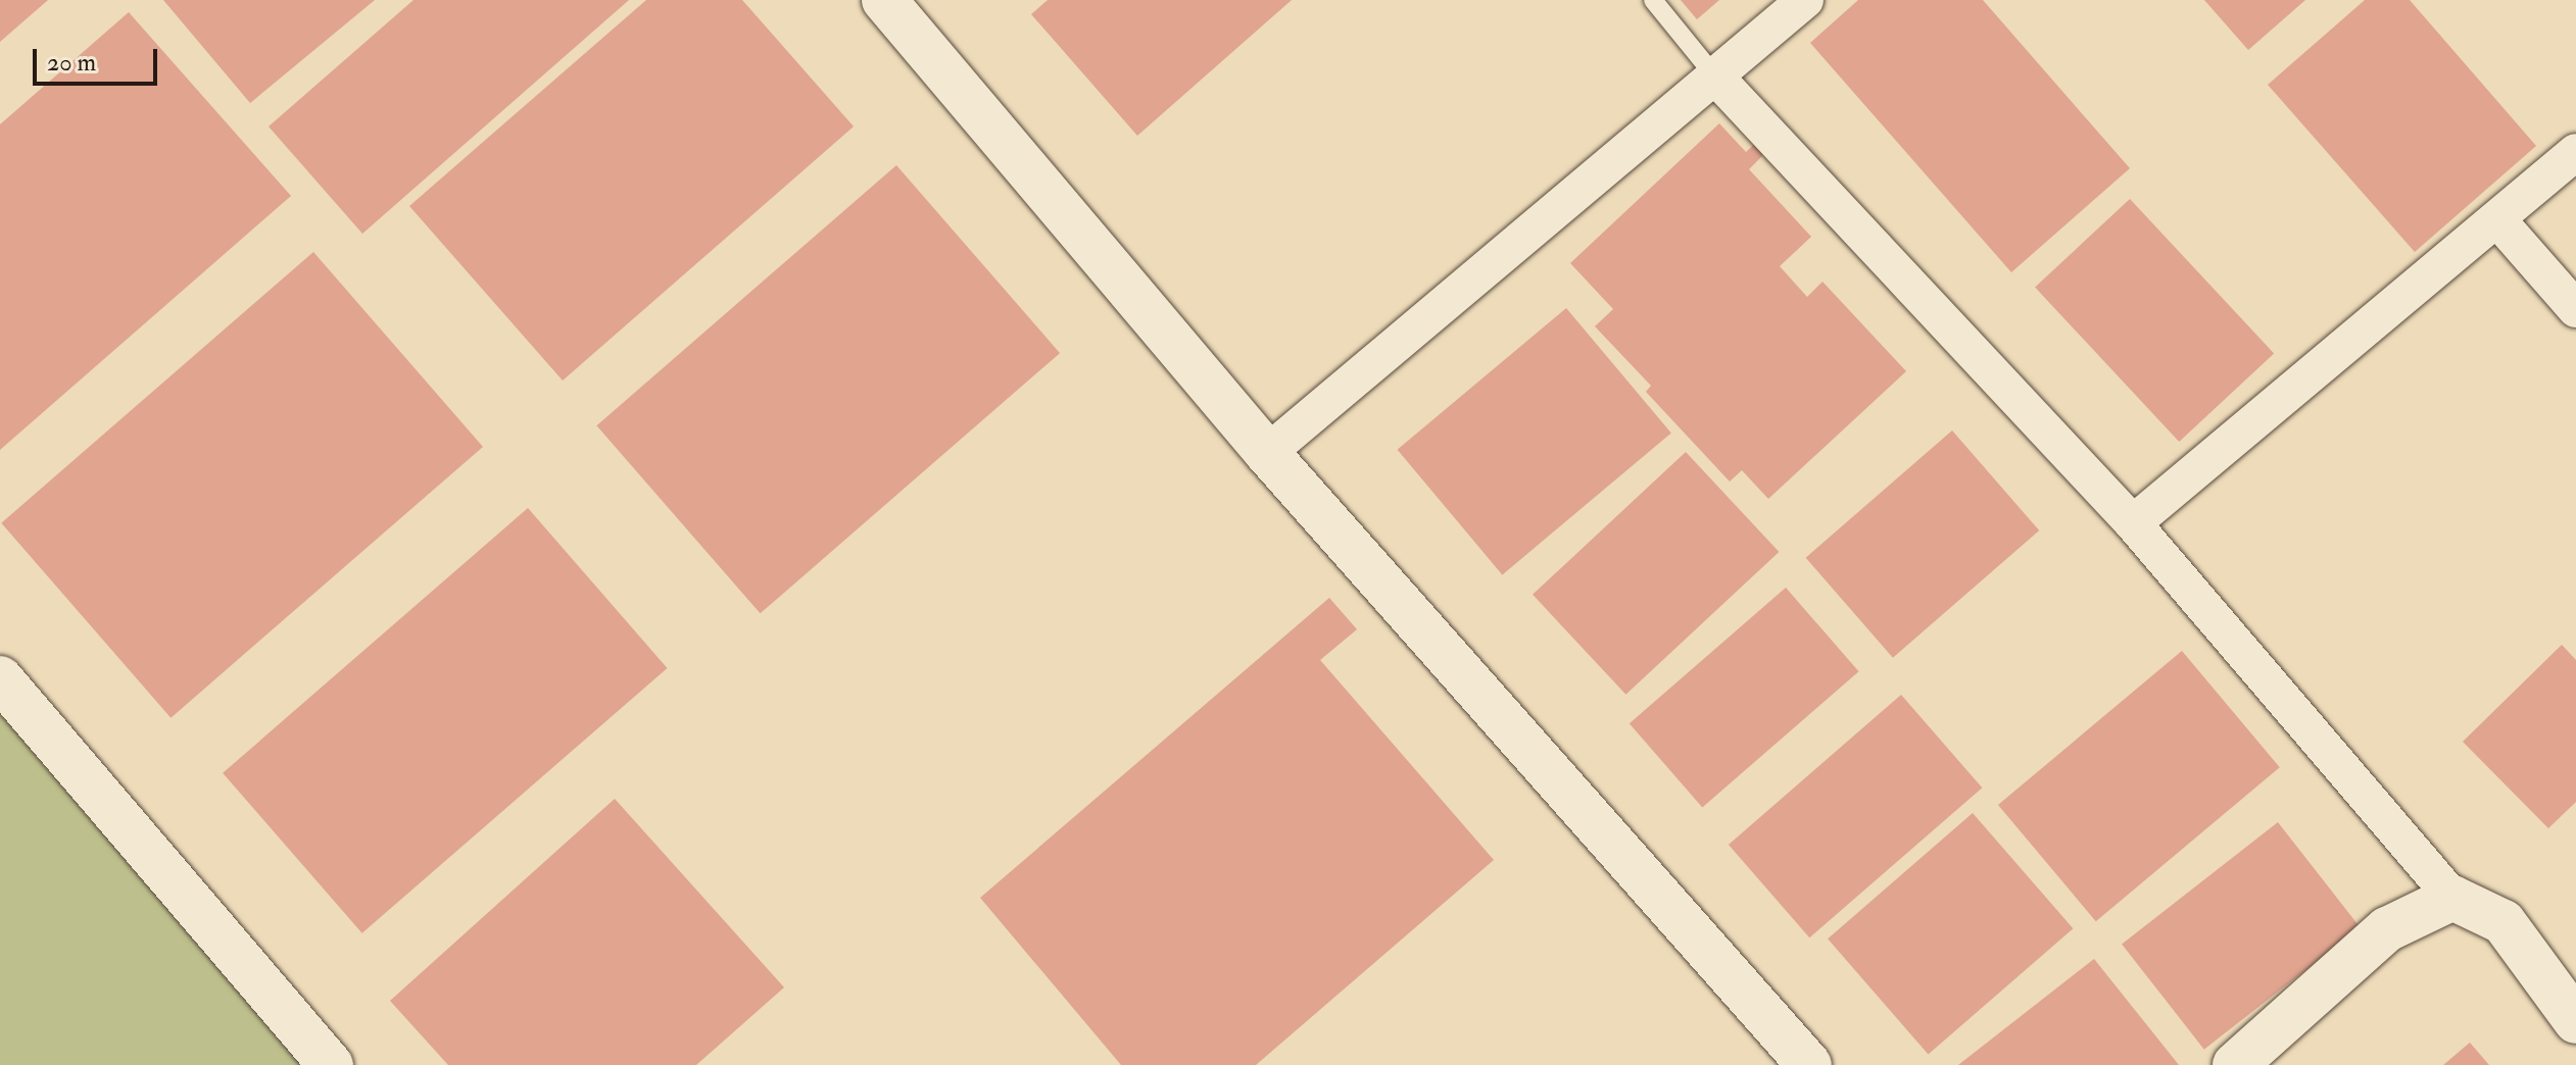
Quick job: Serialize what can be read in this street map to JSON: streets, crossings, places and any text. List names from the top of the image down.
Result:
{
  "scale_bar": "20 m"
}
